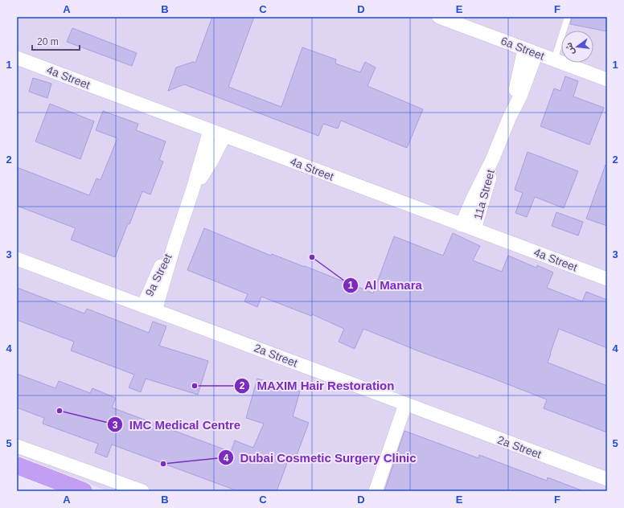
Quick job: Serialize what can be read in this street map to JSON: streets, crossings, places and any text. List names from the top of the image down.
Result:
{
  "streets": {
    "street": [
      "6a Street",
      "4a Street",
      "11a Street",
      "9a Street",
      "2a Street"
    ]
  },
  "crossings": [
    ["6a Street", "11a Street"],
    ["4a Street", "11a Street"],
    ["4a Street", "9a Street"],
    ["9a Street", "2a Street"]
  ],
  "places": [
    "Al Manara",
    "MAXIM Hair Restoration",
    "IMC Medical Centre",
    "Dubai Cosmetic Surgery Clinic"
  ],
  "scale_bar": "20 m",
  "north": "left",
  "grid": {
    "columns": [
      "A",
      "B",
      "C",
      "D",
      "E",
      "F"
    ],
    "rows": [
      "1",
      "2",
      "3",
      "4",
      "5"
    ]
  }
}
